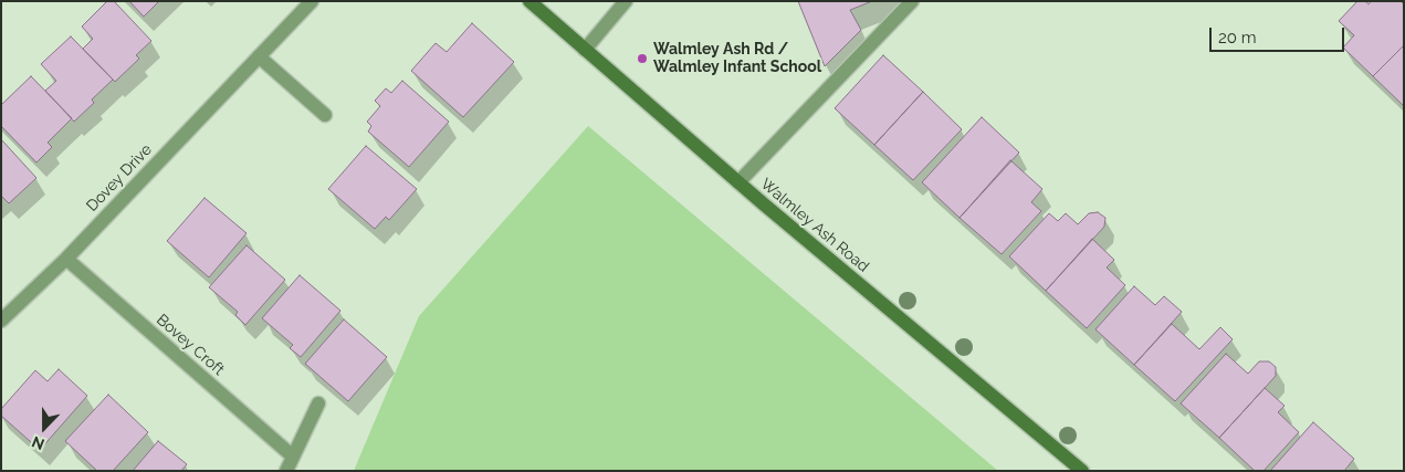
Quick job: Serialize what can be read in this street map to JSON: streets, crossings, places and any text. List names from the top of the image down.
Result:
{
  "streets": {
    "street": ["Dovey Drive", "Walmley Ash Road", "Bovey Croft"]
  },
  "crossings": [
    ["Dovey Drive", "Bovey Croft"]
  ],
  "places": ["Walmley Ash Rd / Walmley Infant School"],
  "scale_bar": "20 m",
  "north": "bottom"
}
